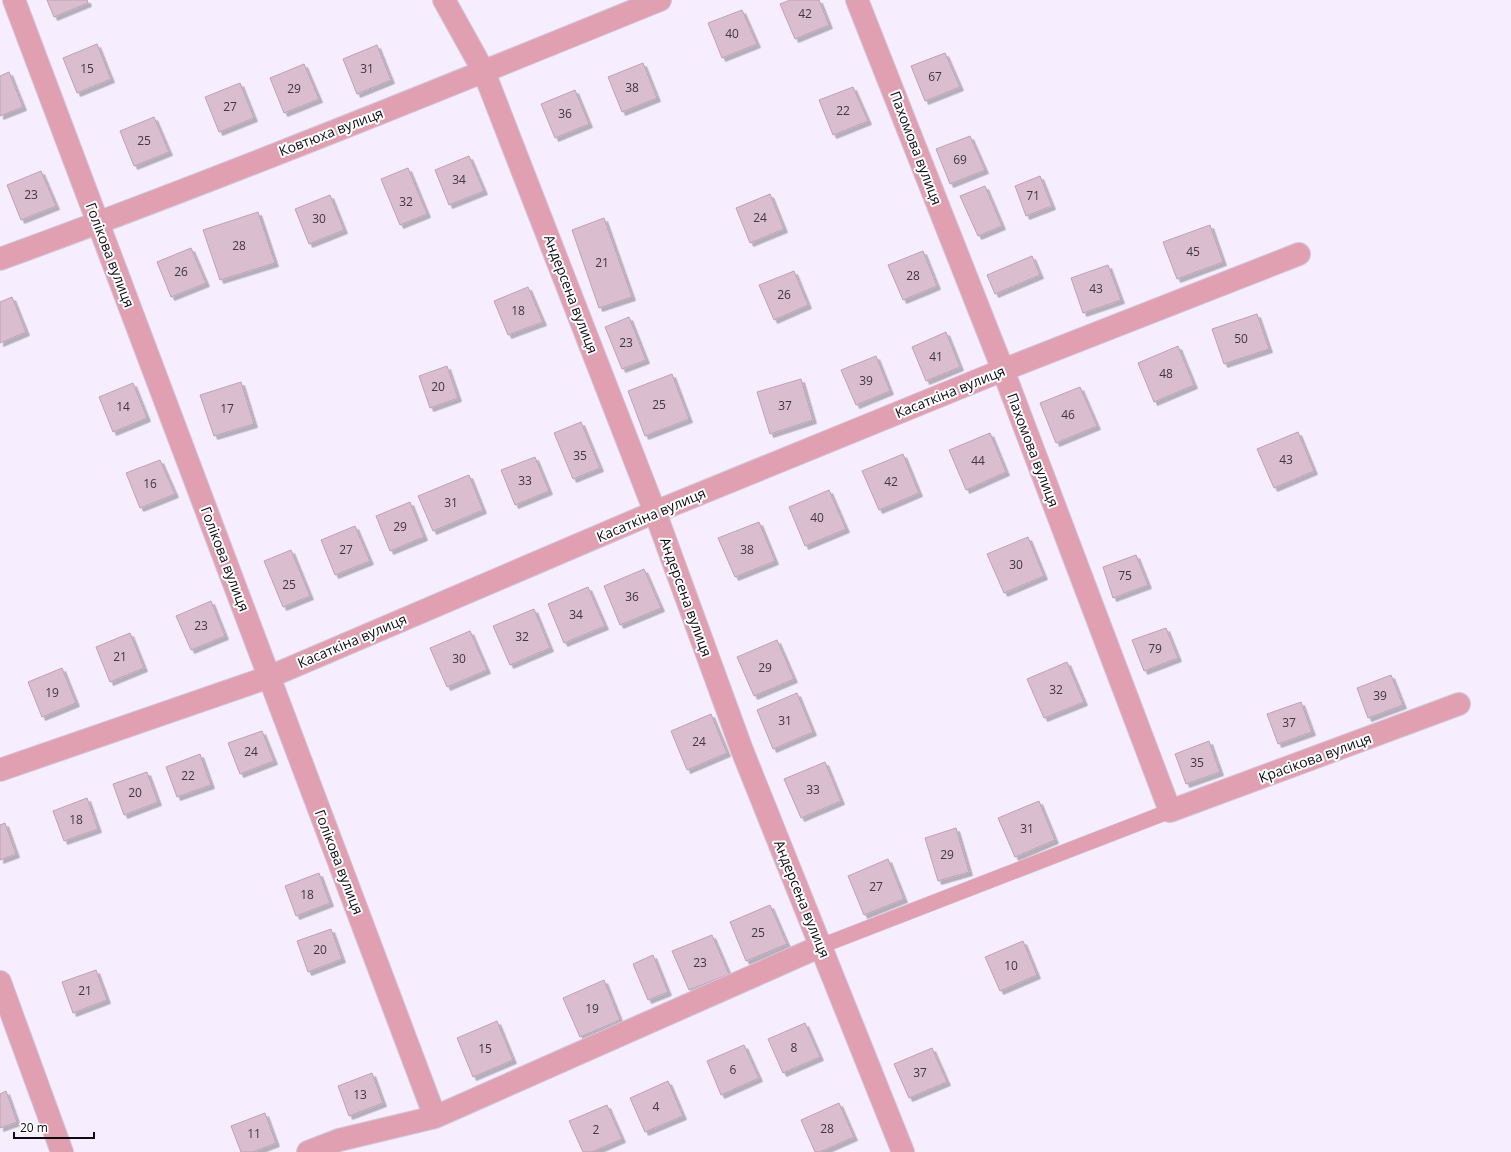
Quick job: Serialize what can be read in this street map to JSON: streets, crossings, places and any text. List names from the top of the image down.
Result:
{
  "streets": {
    "street": [
      "Ковтюха вулиця",
      "Пахомова вулиця",
      "Голікова вулиця",
      "Андерсена вулиця",
      "Касаткіна вулиця",
      "Красікова вулиця"
    ]
  },
  "crossings": [
    ["Ковтюха вулиця", "Голікова вулиця"],
    ["Ковтюха вулиця", "Андерсена вулиця"],
    ["Пахомова вулиця", "Касаткіна вулиця"],
    ["Пахомова вулиця", "Красікова вулиця"],
    ["Голікова вулиця", "Касаткіна вулиця"],
    ["Андерсена вулиця", "Касаткіна вулиця"]
  ],
  "house_numbers": [
    "42",
    "40",
    "15",
    "31",
    "67",
    "38",
    "29",
    "27",
    "22",
    "36",
    "25",
    "69",
    "34",
    "23",
    "71",
    "32",
    "24",
    "30",
    "28",
    "45",
    "21",
    "26",
    "28",
    "43",
    "26",
    "18",
    "50",
    "23",
    "41",
    "48",
    "39",
    "20",
    "25",
    "37",
    "14",
    "17",
    "46",
    "35",
    "43",
    "44",
    "33",
    "42",
    "16",
    "31",
    "40",
    "29",
    "27",
    "38",
    "30",
    "75",
    "25",
    "36",
    "34",
    "23",
    "32",
    "79",
    "21",
    "30",
    "29",
    "32",
    "19",
    "39",
    "31",
    "37",
    "24",
    "24",
    "35",
    "22",
    "33",
    "20",
    "18",
    "31",
    "29",
    "27",
    "18",
    "25",
    "20",
    "23",
    "10",
    "21",
    "19",
    "8",
    "15",
    "6",
    "37",
    "13",
    "4",
    "28",
    "2",
    "11"
  ],
  "scale_bar": "20 m"
}
